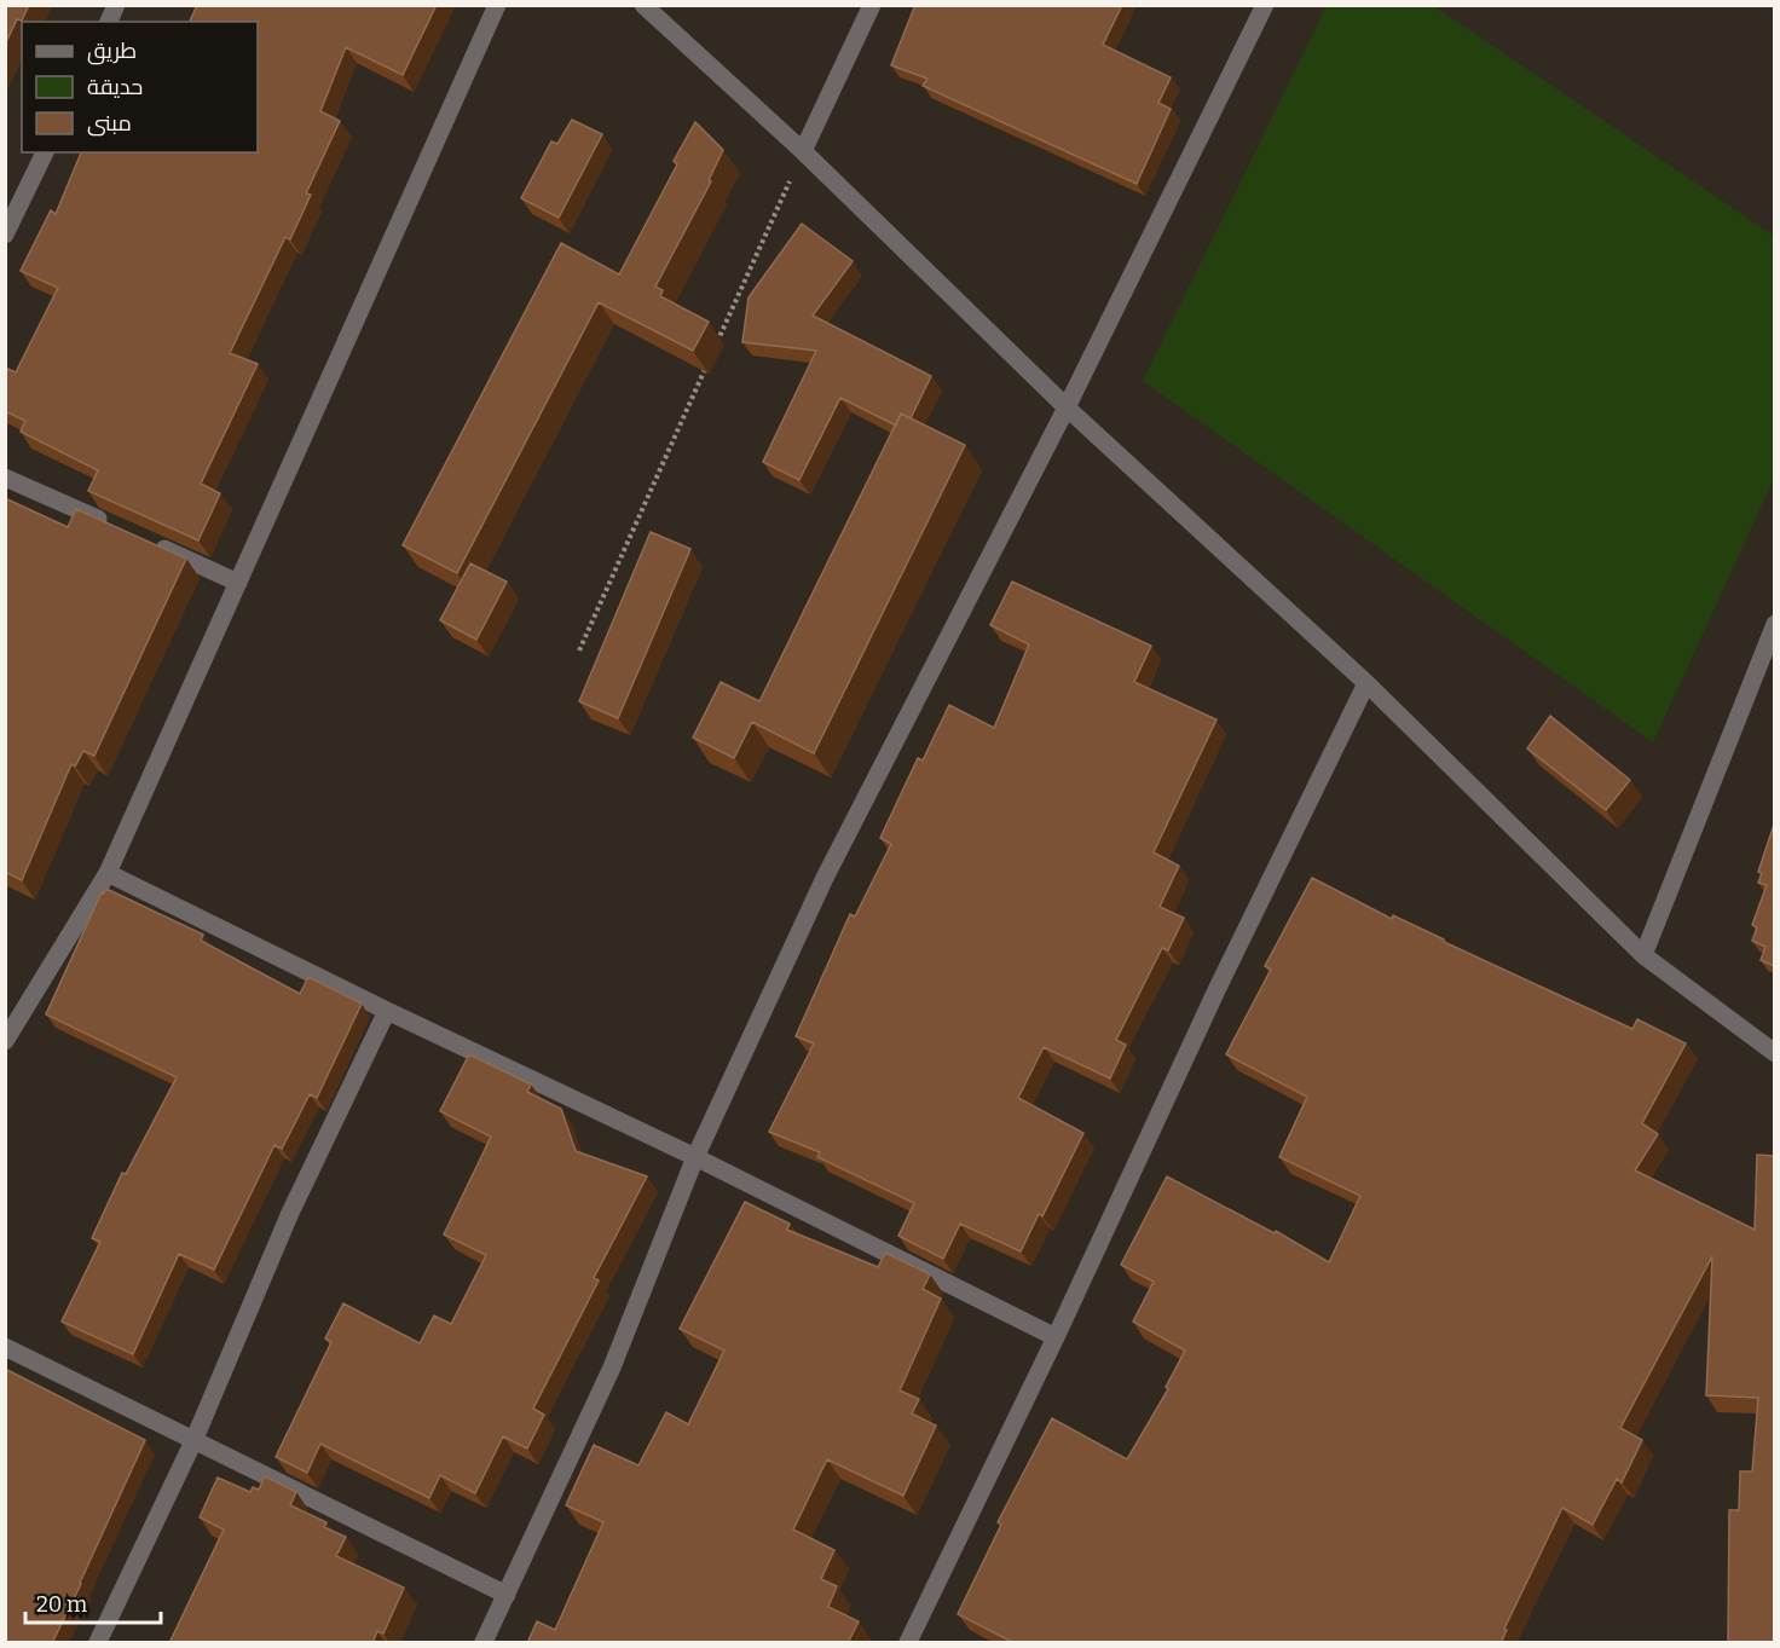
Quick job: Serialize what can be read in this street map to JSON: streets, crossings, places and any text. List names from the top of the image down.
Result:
{
  "legend": ["طريق", "حديقة", "مبنى"],
  "scale_bar": "20 m"
}
